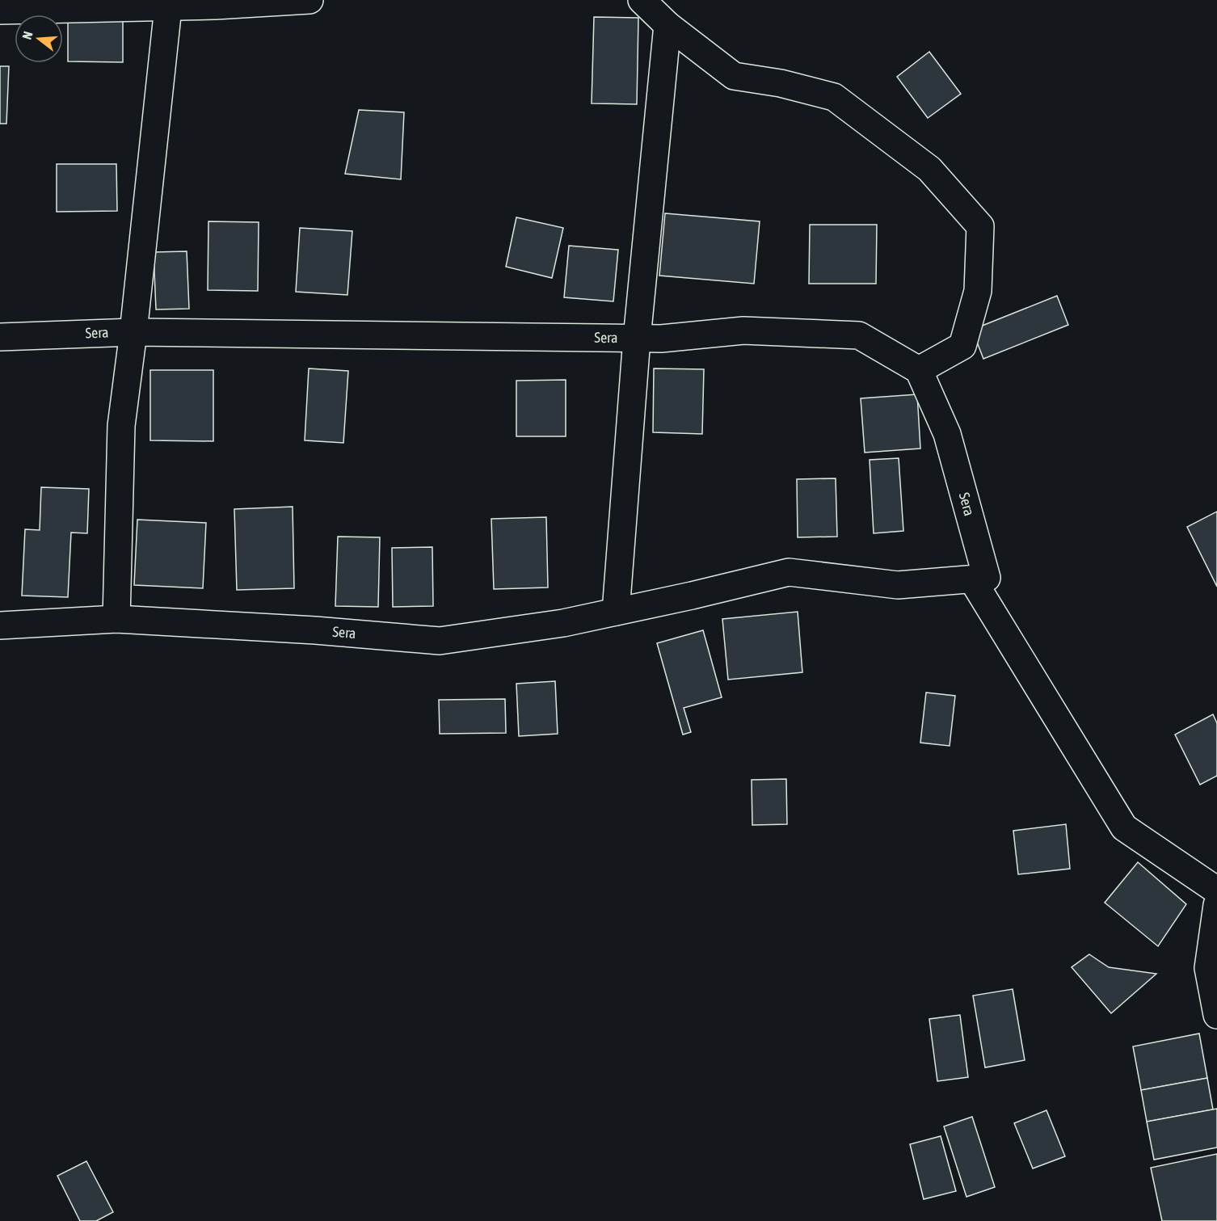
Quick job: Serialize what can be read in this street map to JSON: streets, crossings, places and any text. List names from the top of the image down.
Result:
{
  "streets": {
    "street": ["Sera"]
  },
  "north": "left"
}
